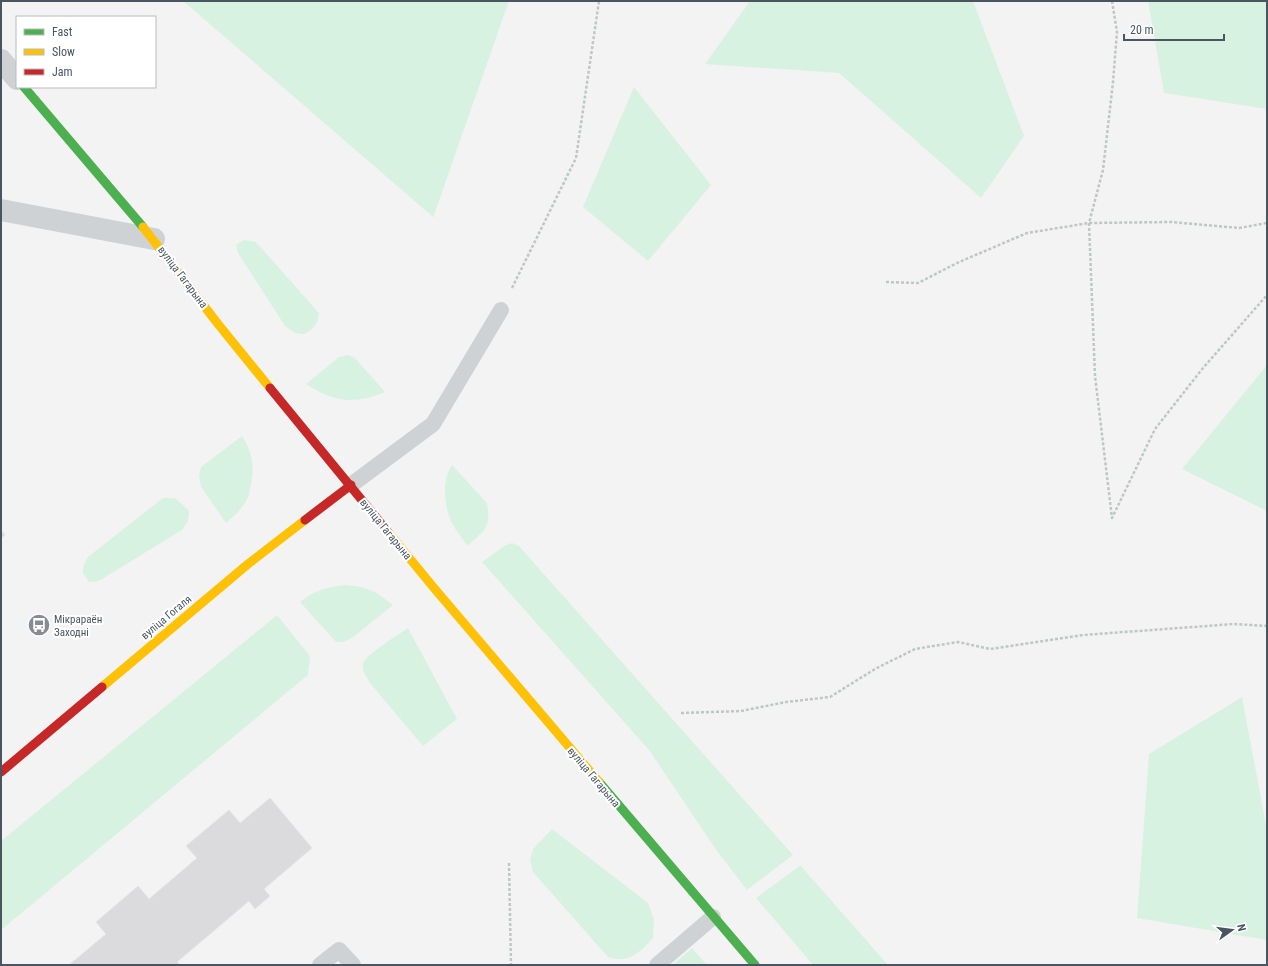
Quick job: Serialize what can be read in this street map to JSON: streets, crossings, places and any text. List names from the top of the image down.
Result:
{
  "streets": {
    "main road": ["вуліца Гагарына", "вуліца Гогаля"]
  },
  "crossings": [
    ["вуліца Гагарына", "вуліца Гогаля"]
  ],
  "places": {
    "bus stop": ["Мікрараён Заходні"]
  },
  "legend": ["Fast", "Slow", "Jam"],
  "scale_bar": "20 m",
  "north": "right"
}
